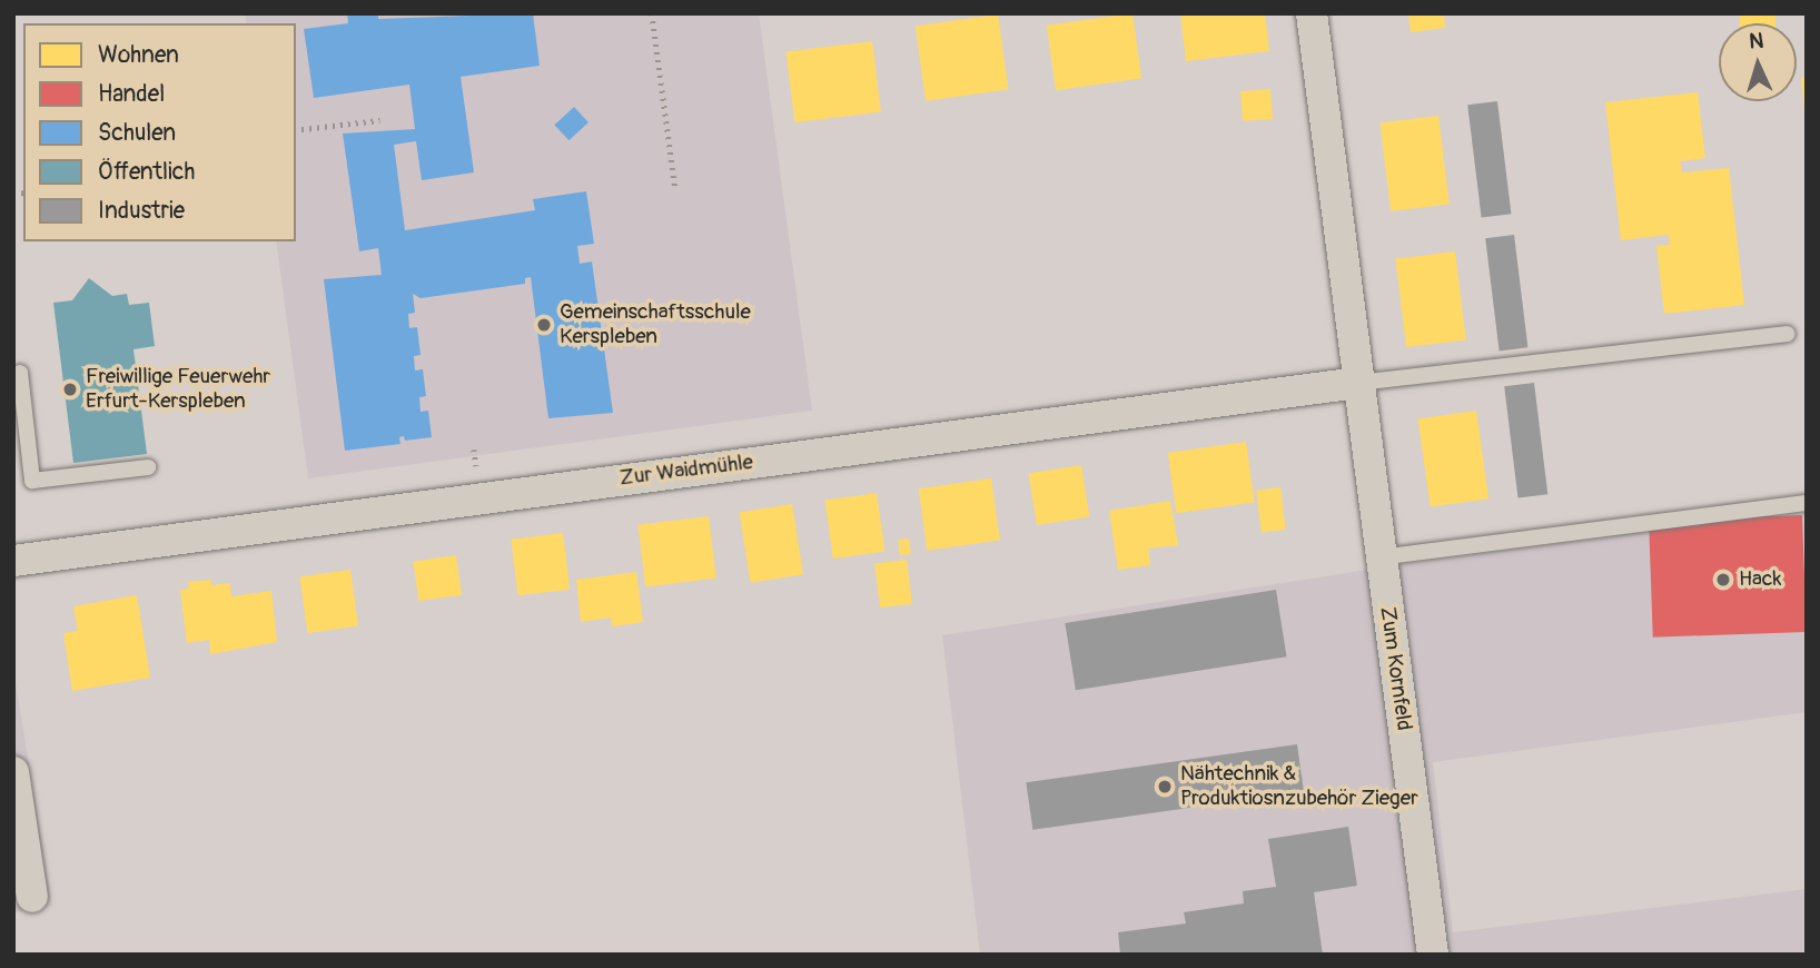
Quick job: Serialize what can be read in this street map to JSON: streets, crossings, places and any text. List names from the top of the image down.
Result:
{
  "streets": {
    "street": ["Zur Waidmühle", "Zum Kornfeld"]
  },
  "crossings": [
    ["Zur Waidmühle", "Zum Kornfeld"]
  ],
  "places": [
    "Gemeinschaftsschule Kerspleben",
    "Freiwillige Feuerwehr Erfurt-Kerspleben",
    "Hack",
    "Nähtechnik & Produktiosnzubehör Zieger"
  ],
  "legend": [
    "Wohnen",
    "Handel",
    "Schulen",
    "Öffentlich",
    "Industrie"
  ],
  "north": "top"
}
